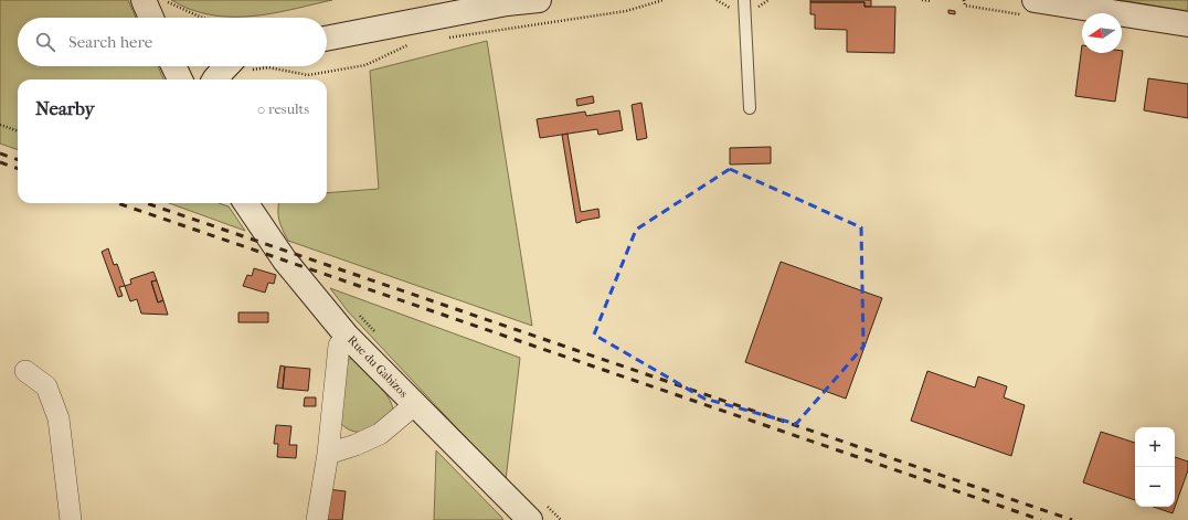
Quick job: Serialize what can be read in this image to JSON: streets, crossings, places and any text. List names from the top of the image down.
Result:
{
  "streets": {
    "street": ["Rue du Gabizos"]
  },
  "north": "left",
  "page": {
    "search": "Search here",
    "heading": ["Nearby", "0 results"],
    "map_buttons": ["+", "−"]
  }
}
